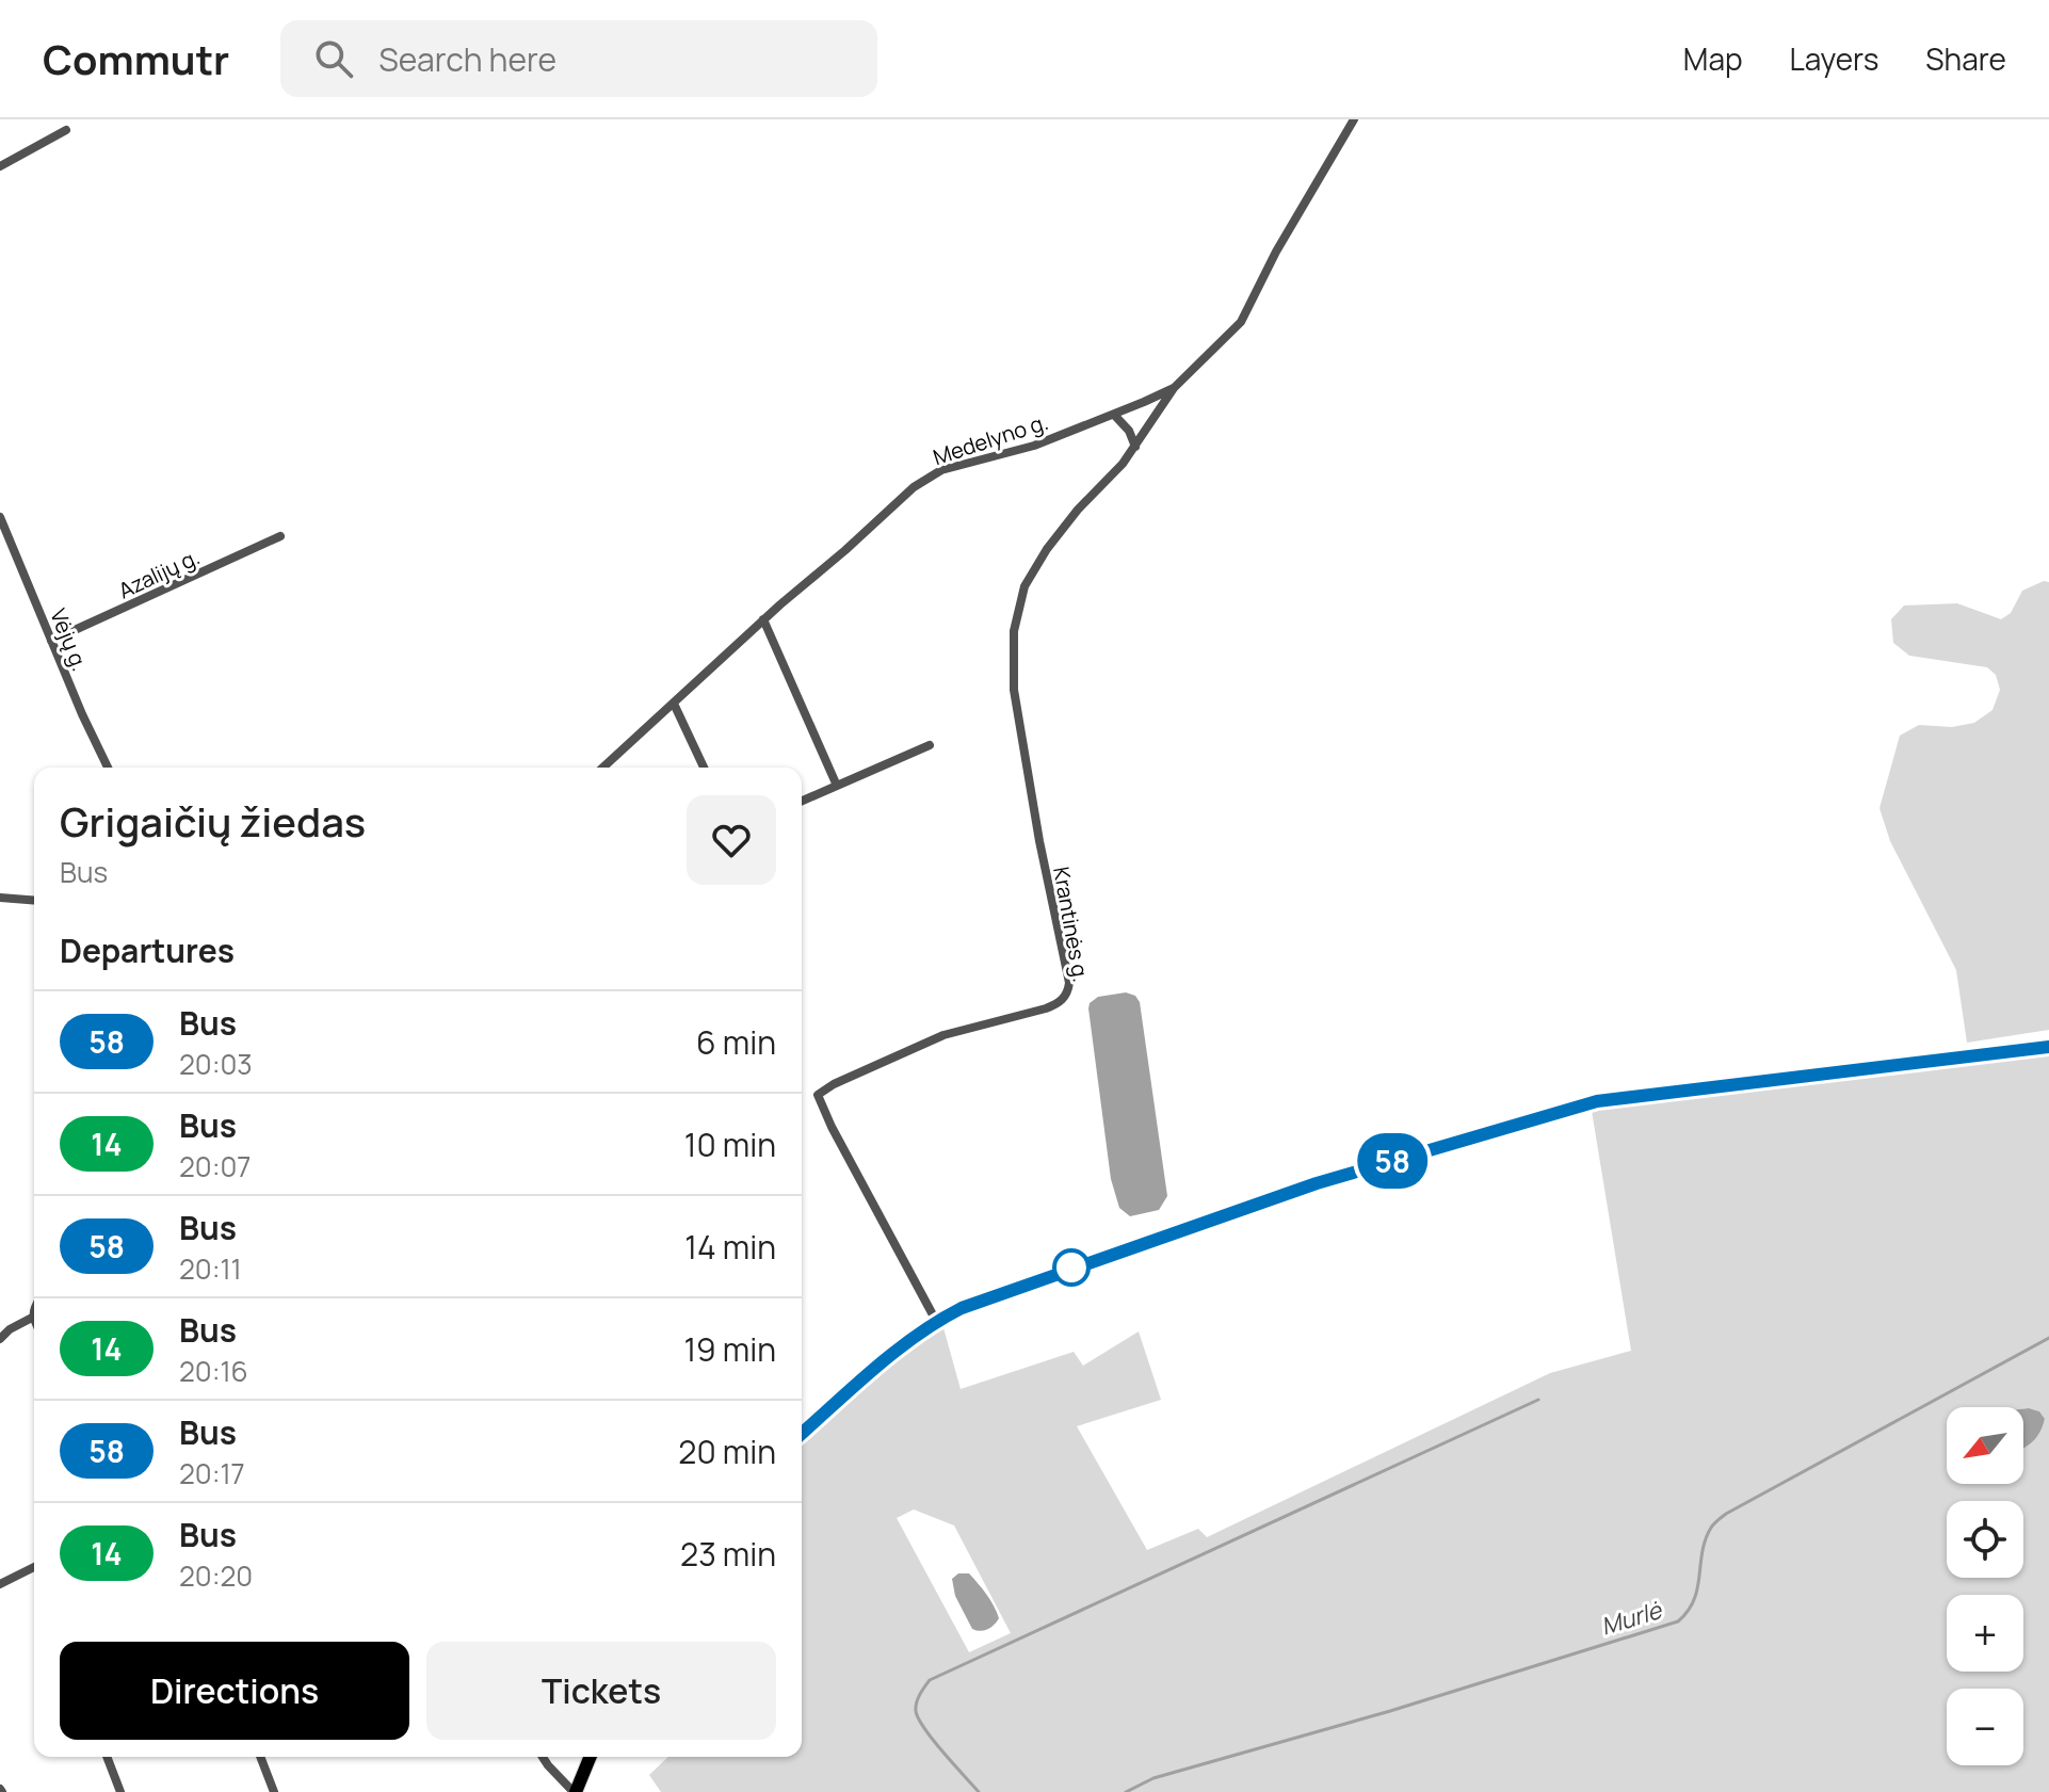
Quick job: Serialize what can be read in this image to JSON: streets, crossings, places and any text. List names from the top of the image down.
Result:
{
  "streets": {
    "street": [
      "Medelyno g.",
      "Azalijų g.",
      "Vėjų g.",
      "Krantinės g."
    ]
  },
  "crossings": [
    ["Medelyno g.", "Krantinės g."],
    ["Azalijų g.", "Vėjų g."]
  ],
  "water": ["Murlė"],
  "lines": ["bus line 58"],
  "north": "bottom left",
  "page": {
    "header": "Commutr",
    "search": "Search here",
    "nav": ["Map", "Layers", "Share"],
    "on_map": "58",
    "heading": [
      ["Grigaičių žiedas", "Bus"],
      "Departures"
    ],
    "list": [
      {
        "mark": "58",
        "name": "Bus",
        "note": "20:03",
        "value": "6 min"
      },
      {
        "mark": "14",
        "name": "Bus",
        "note": "20:07",
        "value": "10 min"
      },
      {
        "mark": "58",
        "name": "Bus",
        "note": "20:11",
        "value": "14 min"
      },
      {
        "mark": "14",
        "name": "Bus",
        "note": "20:16",
        "value": "19 min"
      },
      {
        "mark": "58",
        "name": "Bus",
        "note": "20:17",
        "value": "20 min"
      },
      {
        "mark": "14",
        "name": "Bus",
        "note": "20:20",
        "value": "23 min"
      }
    ],
    "map_buttons": ["+", "−"],
    "buttons": ["Directions", "Tickets"]
  }
}
